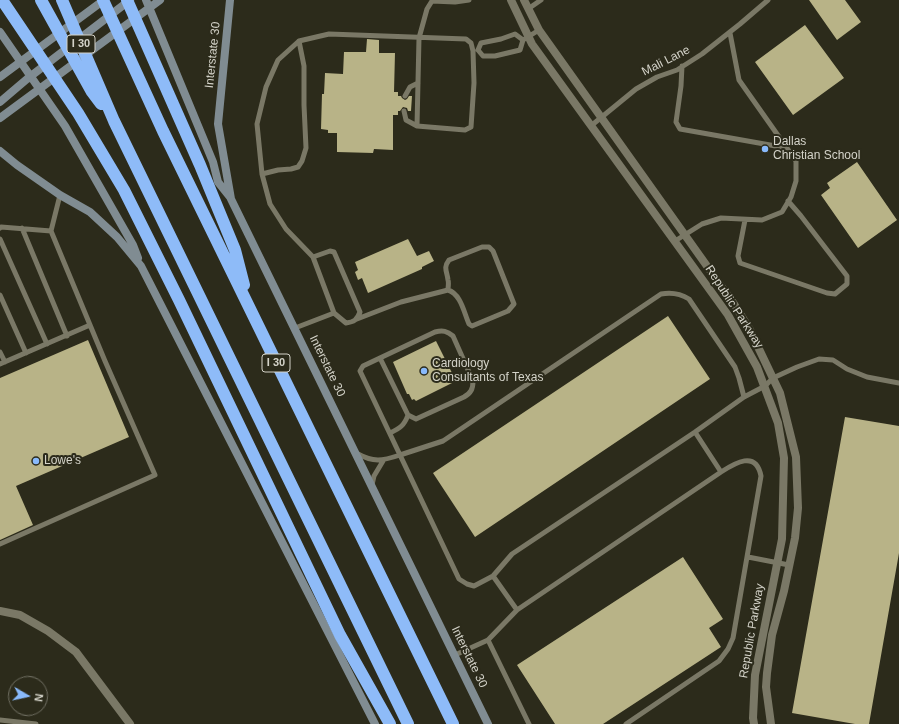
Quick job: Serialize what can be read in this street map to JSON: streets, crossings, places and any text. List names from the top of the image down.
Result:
{
  "streets": {
    "highway": ["I 30"],
    "main road": ["Interstate 30"],
    "street": ["Republic Parkway"],
    "lane": ["Mali Lane"]
  },
  "crossings": [
    ["Mali Lane", "Republic Parkway"]
  ],
  "places": ["Dallas Christian School", "Cardiology Consultants of Texas", "Lowe's"],
  "north": "right"
}
